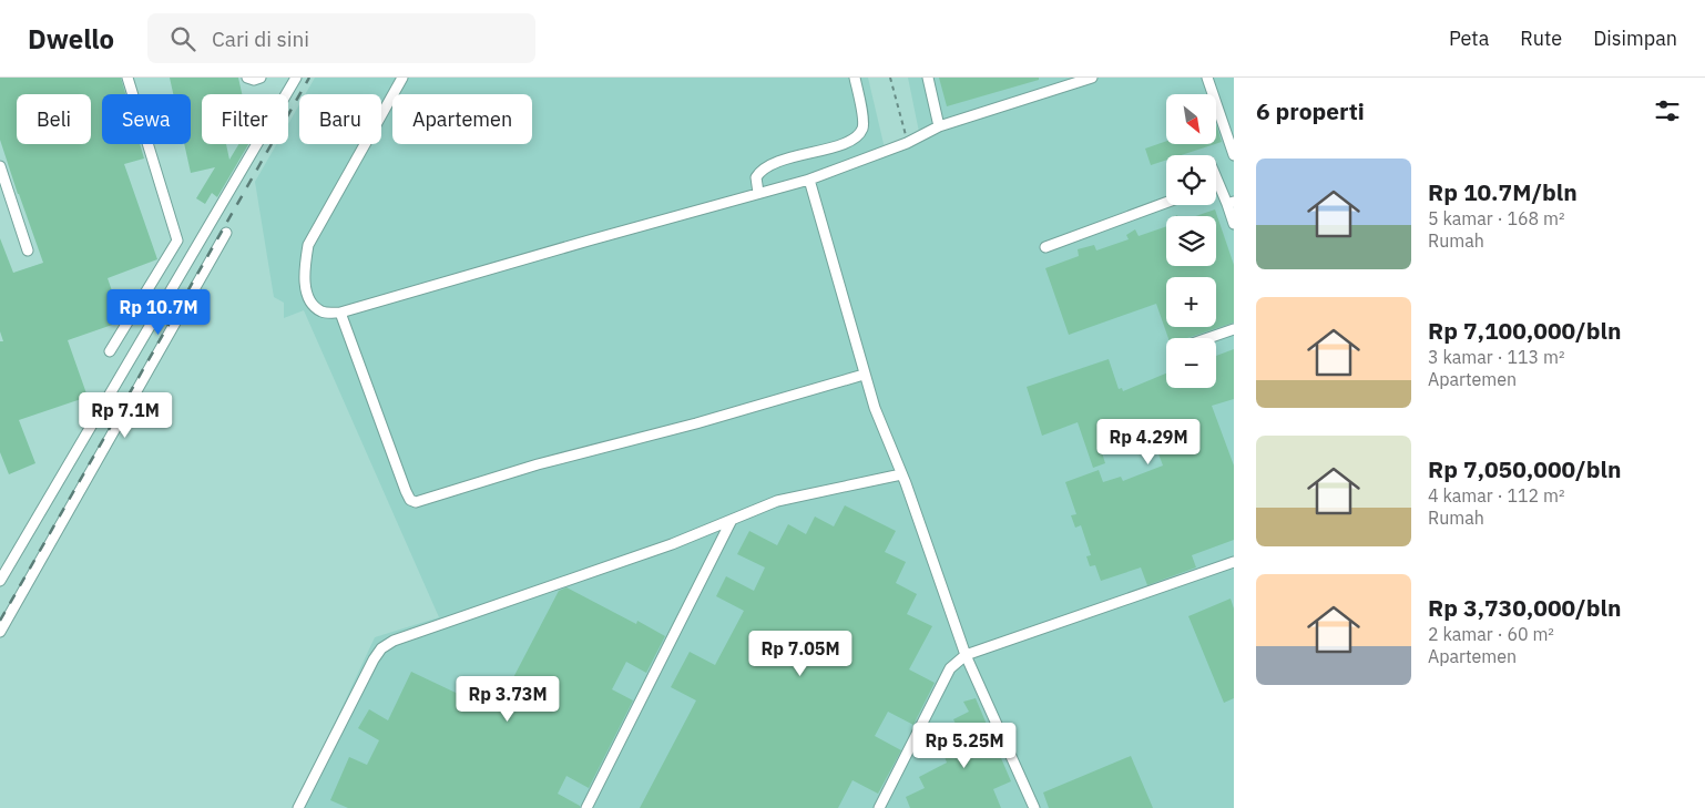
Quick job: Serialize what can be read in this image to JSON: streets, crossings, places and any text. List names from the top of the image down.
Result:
{
  "north": "bottom right",
  "page": {
    "header": "Dwello",
    "search": "Cari di sini",
    "nav": ["Peta", "Rute", "Disimpan"],
    "heading": "6 properti",
    "map_buttons": ["+", "−"],
    "chip": [
      "Beli",
      "Sewa",
      "Filter",
      "Baru",
      "Apartemen"
    ],
    "list": [
      {
        "name": "Rp 10.7M/bln",
        "note": "5 kamar · 168 m² · Rumah"
      },
      {
        "name": "Rp 7,100,000/bln",
        "note": "3 kamar · 113 m² · Apartemen"
      },
      {
        "name": "Rp 7,050,000/bln",
        "note": "4 kamar · 112 m² · Rumah"
      },
      {
        "name": "Rp 3,730,000/bln",
        "note": "2 kamar · 60 m² · Apartemen"
      }
    ],
    "price": [
      "Rp 10.7M",
      "Rp 7.1M",
      "Rp 4.29M",
      "Rp 7.05M",
      "Rp 3.73M",
      "Rp 5.25M"
    ]
  }
}
